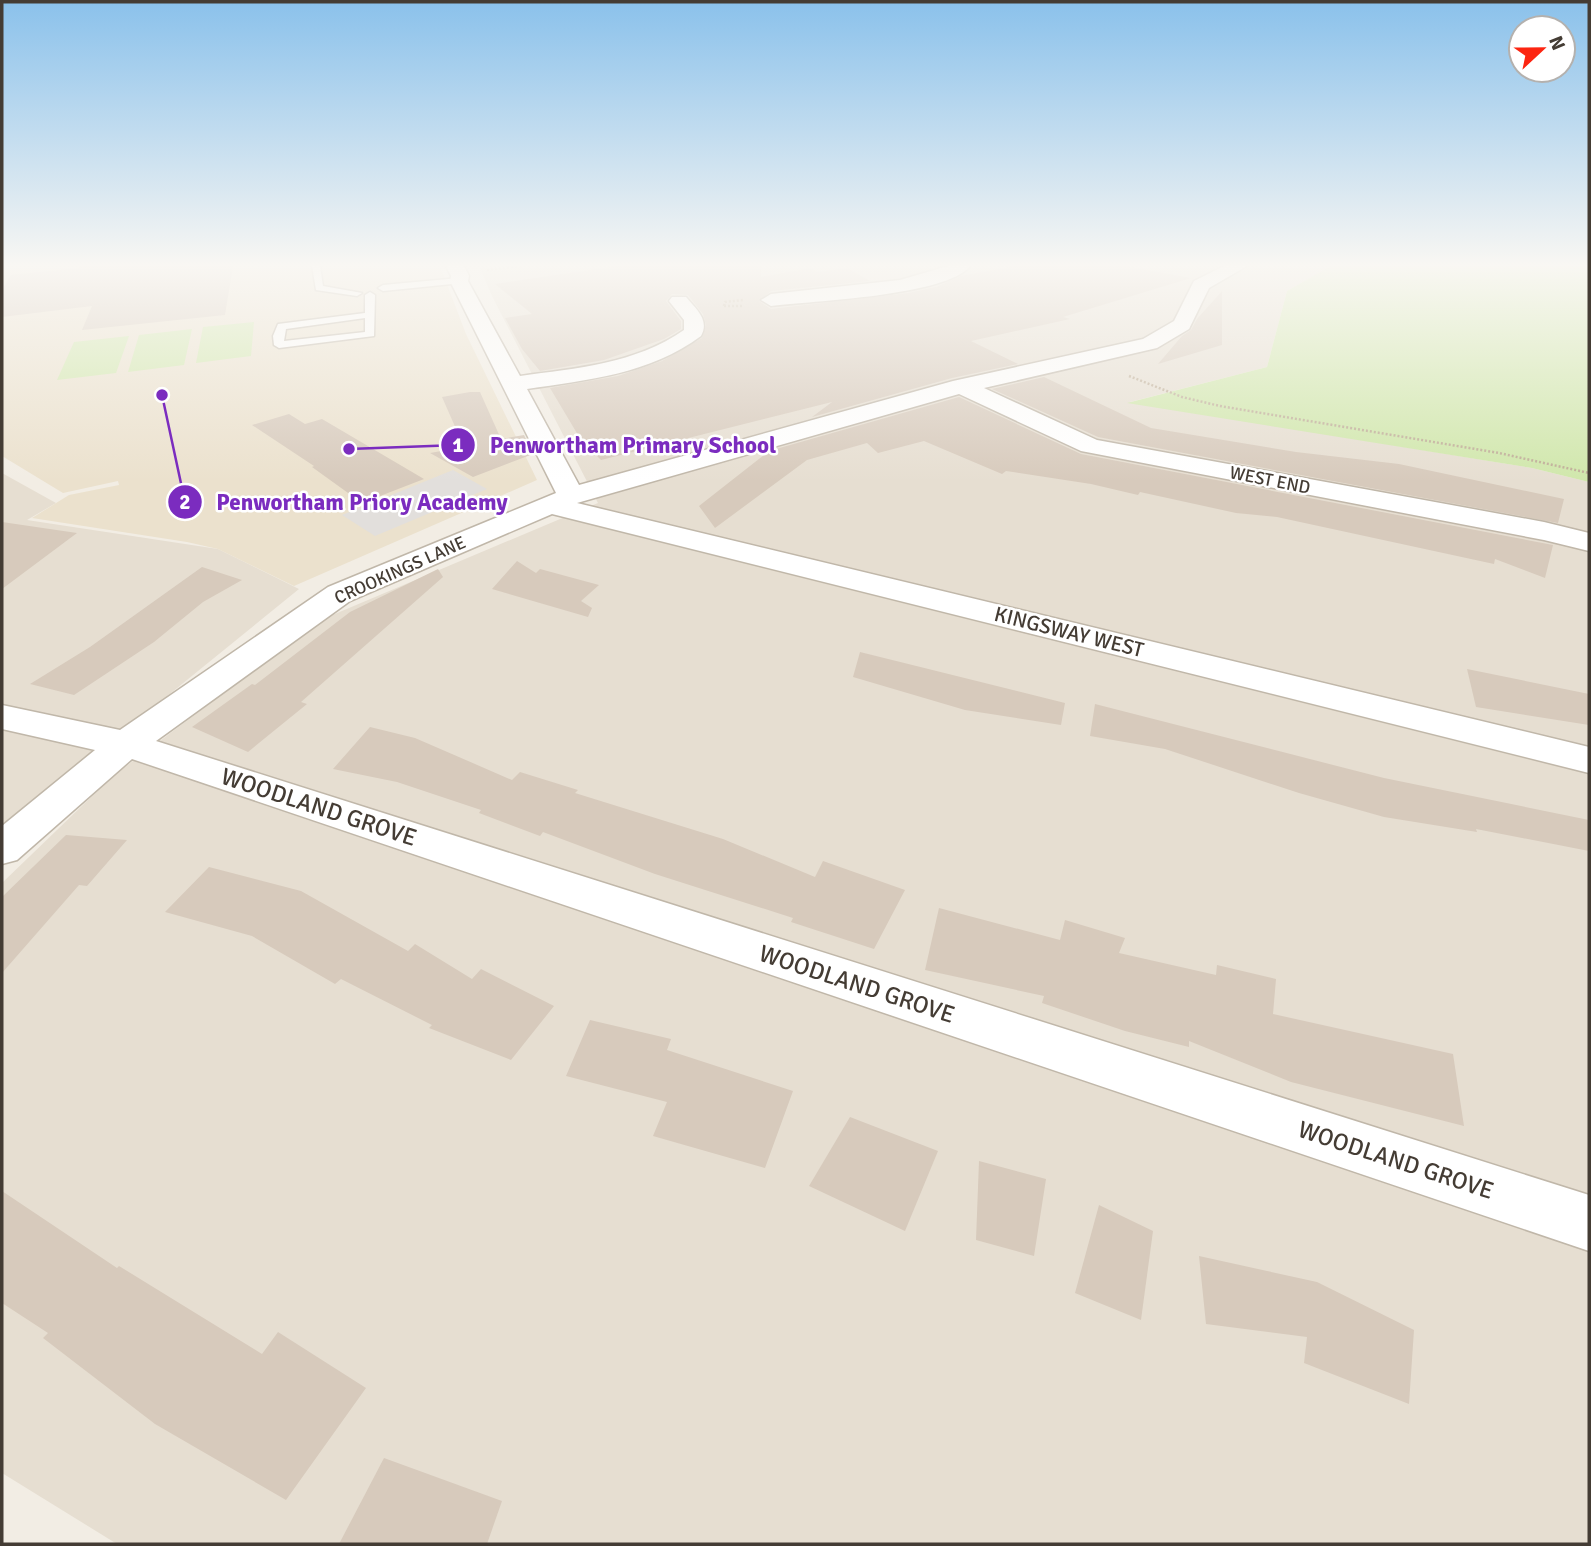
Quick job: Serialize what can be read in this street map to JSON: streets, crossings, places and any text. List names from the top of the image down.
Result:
{
  "streets": {
    "street": [
      "WEST END",
      "CROOKINGS LANE",
      "KINGSWAY WEST",
      "WOODLAND GROVE"
    ]
  },
  "crossings": [
    ["WEST END", "CROOKINGS LANE"],
    ["CROOKINGS LANE", "KINGSWAY WEST"],
    ["CROOKINGS LANE", "WOODLAND GROVE"]
  ],
  "places": ["Penwortham Priory Academy", "Penwortham Primary School"],
  "north": "right"
}
